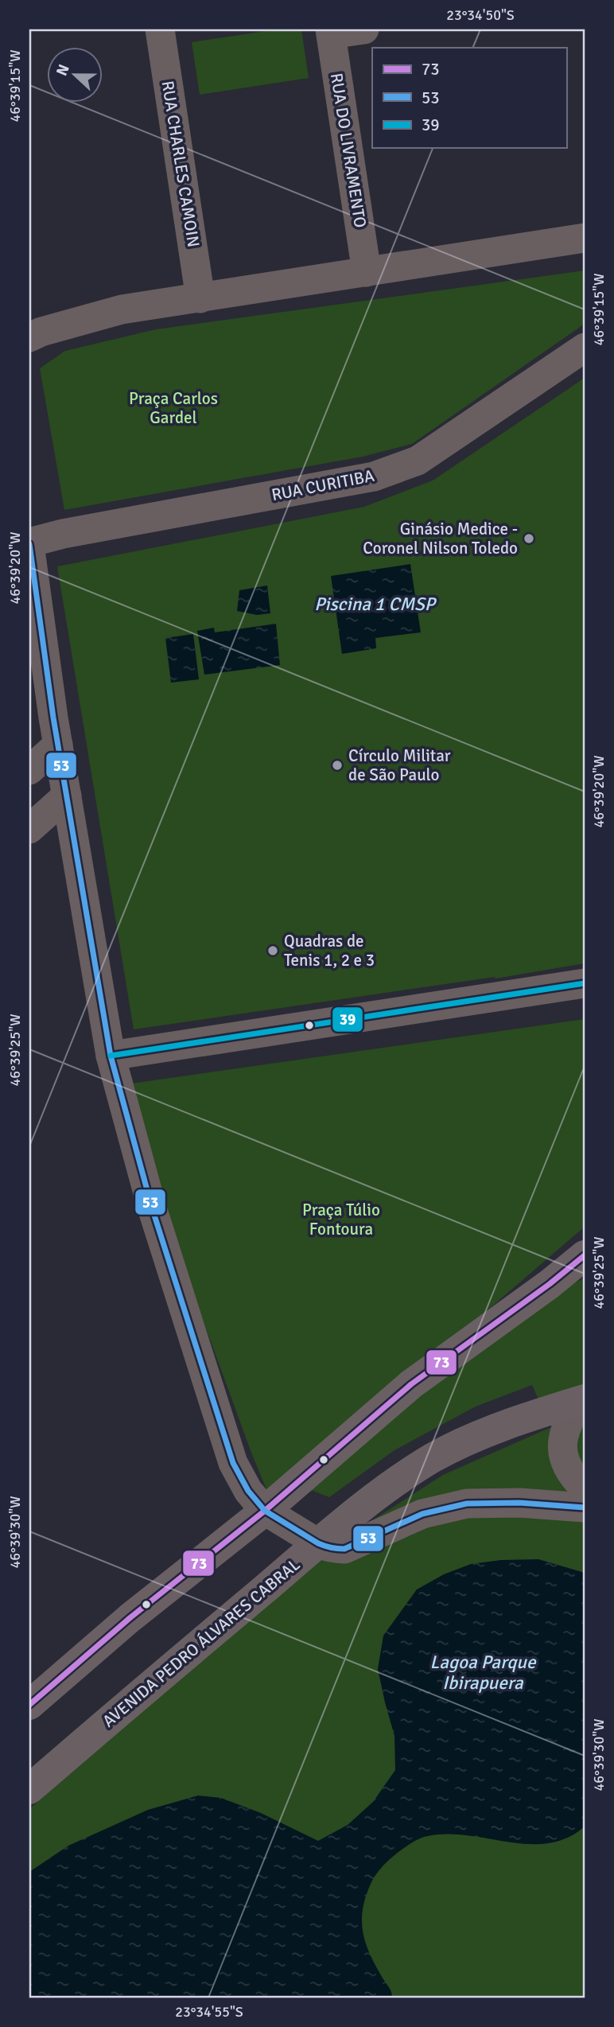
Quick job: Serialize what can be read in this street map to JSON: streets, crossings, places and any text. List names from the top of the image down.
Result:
{
  "streets": {
    "main road": ["AVENIDA PEDRO ÁLVARES CABRAL"],
    "street": ["RUA DO LIVRAMENTO", "RUA CHARLES CAMOIN", "RUA CURITIBA"]
  },
  "water": ["Piscina 1 CMSP", "Lagoa Parque Ibirapuera"],
  "parks": ["Praça Carlos Gardel", "Praça Túlio Fontoura"],
  "places": ["Ginásio Medice - Coronel Nilson Toledo", "Círculo Militar de São Paulo", "Quadras de Tenis 1, 2 e 3"],
  "lines": ["transit line 53", "transit line 39", "transit line 73"],
  "legend": ["73", "53", "39"],
  "north": "left",
  "coordinates": [
    "23°34'50\"S",
    "46°39'15\"W",
    "46°39'20\"W",
    "46°39'25\"W",
    "46°39'30\"W",
    "23°34'55\"S"
  ]
}
